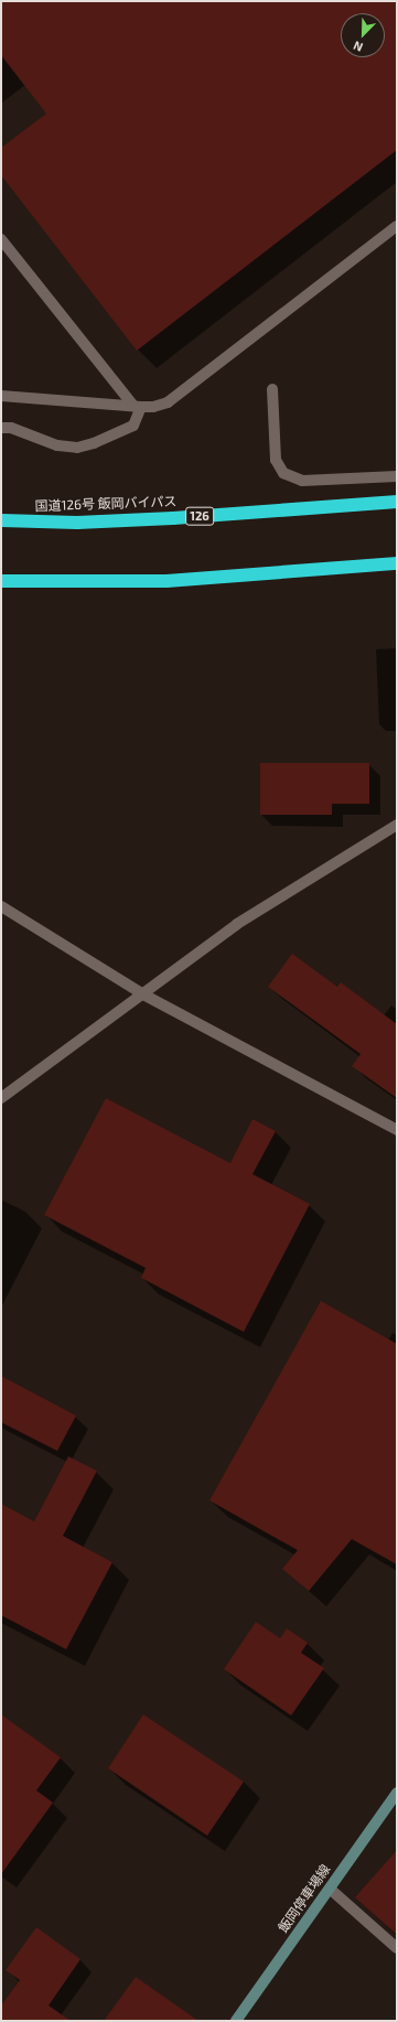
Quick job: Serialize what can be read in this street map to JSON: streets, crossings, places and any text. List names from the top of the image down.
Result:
{
  "streets": {
    "highway": ["国道126号 飯岡バイパス", "126"],
    "main road": ["飯岡停車場線"]
  },
  "north": "bottom left"
}
